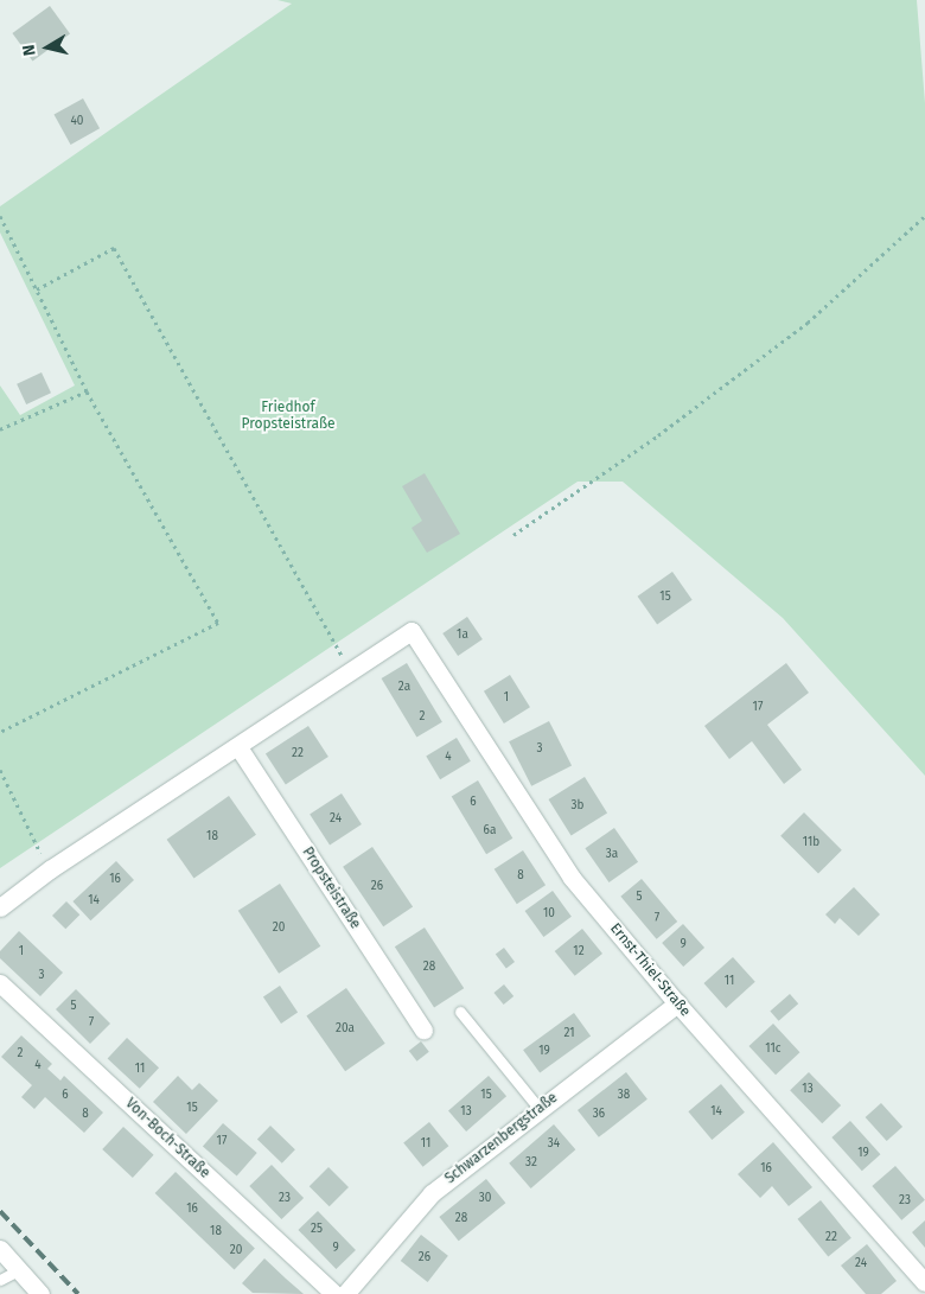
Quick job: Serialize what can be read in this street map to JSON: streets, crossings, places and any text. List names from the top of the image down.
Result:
{
  "streets": {
    "street": [
      "Propsteistraße",
      "Ernst-Thiel-Straße",
      "Von-Boch-Straße",
      "Schwarzenbergstraße"
    ]
  },
  "crossings": [
    ["Ernst-Thiel-Straße", "Schwarzenbergstraße"]
  ],
  "parks": ["Friedhof Propsteistraße"],
  "house_numbers": [
    "40",
    "15",
    "1a",
    "2a",
    "1",
    "17",
    "2",
    "3",
    "22",
    "4",
    "6",
    "3b",
    "24",
    "6a",
    "18",
    "11b",
    "3a",
    "8",
    "16",
    "26",
    "5",
    "14",
    "10",
    "7",
    "20",
    "9",
    "1",
    "12",
    "28",
    "3",
    "11",
    "5",
    "7",
    "20a",
    "21",
    "11c",
    "19",
    "2",
    "4",
    "11",
    "13",
    "6",
    "15",
    "38",
    "15",
    "13",
    "14",
    "8",
    "36",
    "17",
    "11",
    "34",
    "19",
    "32",
    "16",
    "23",
    "30",
    "23",
    "16",
    "28",
    "25",
    "18",
    "22",
    "9",
    "20",
    "26",
    "24"
  ],
  "north": "left"
}
